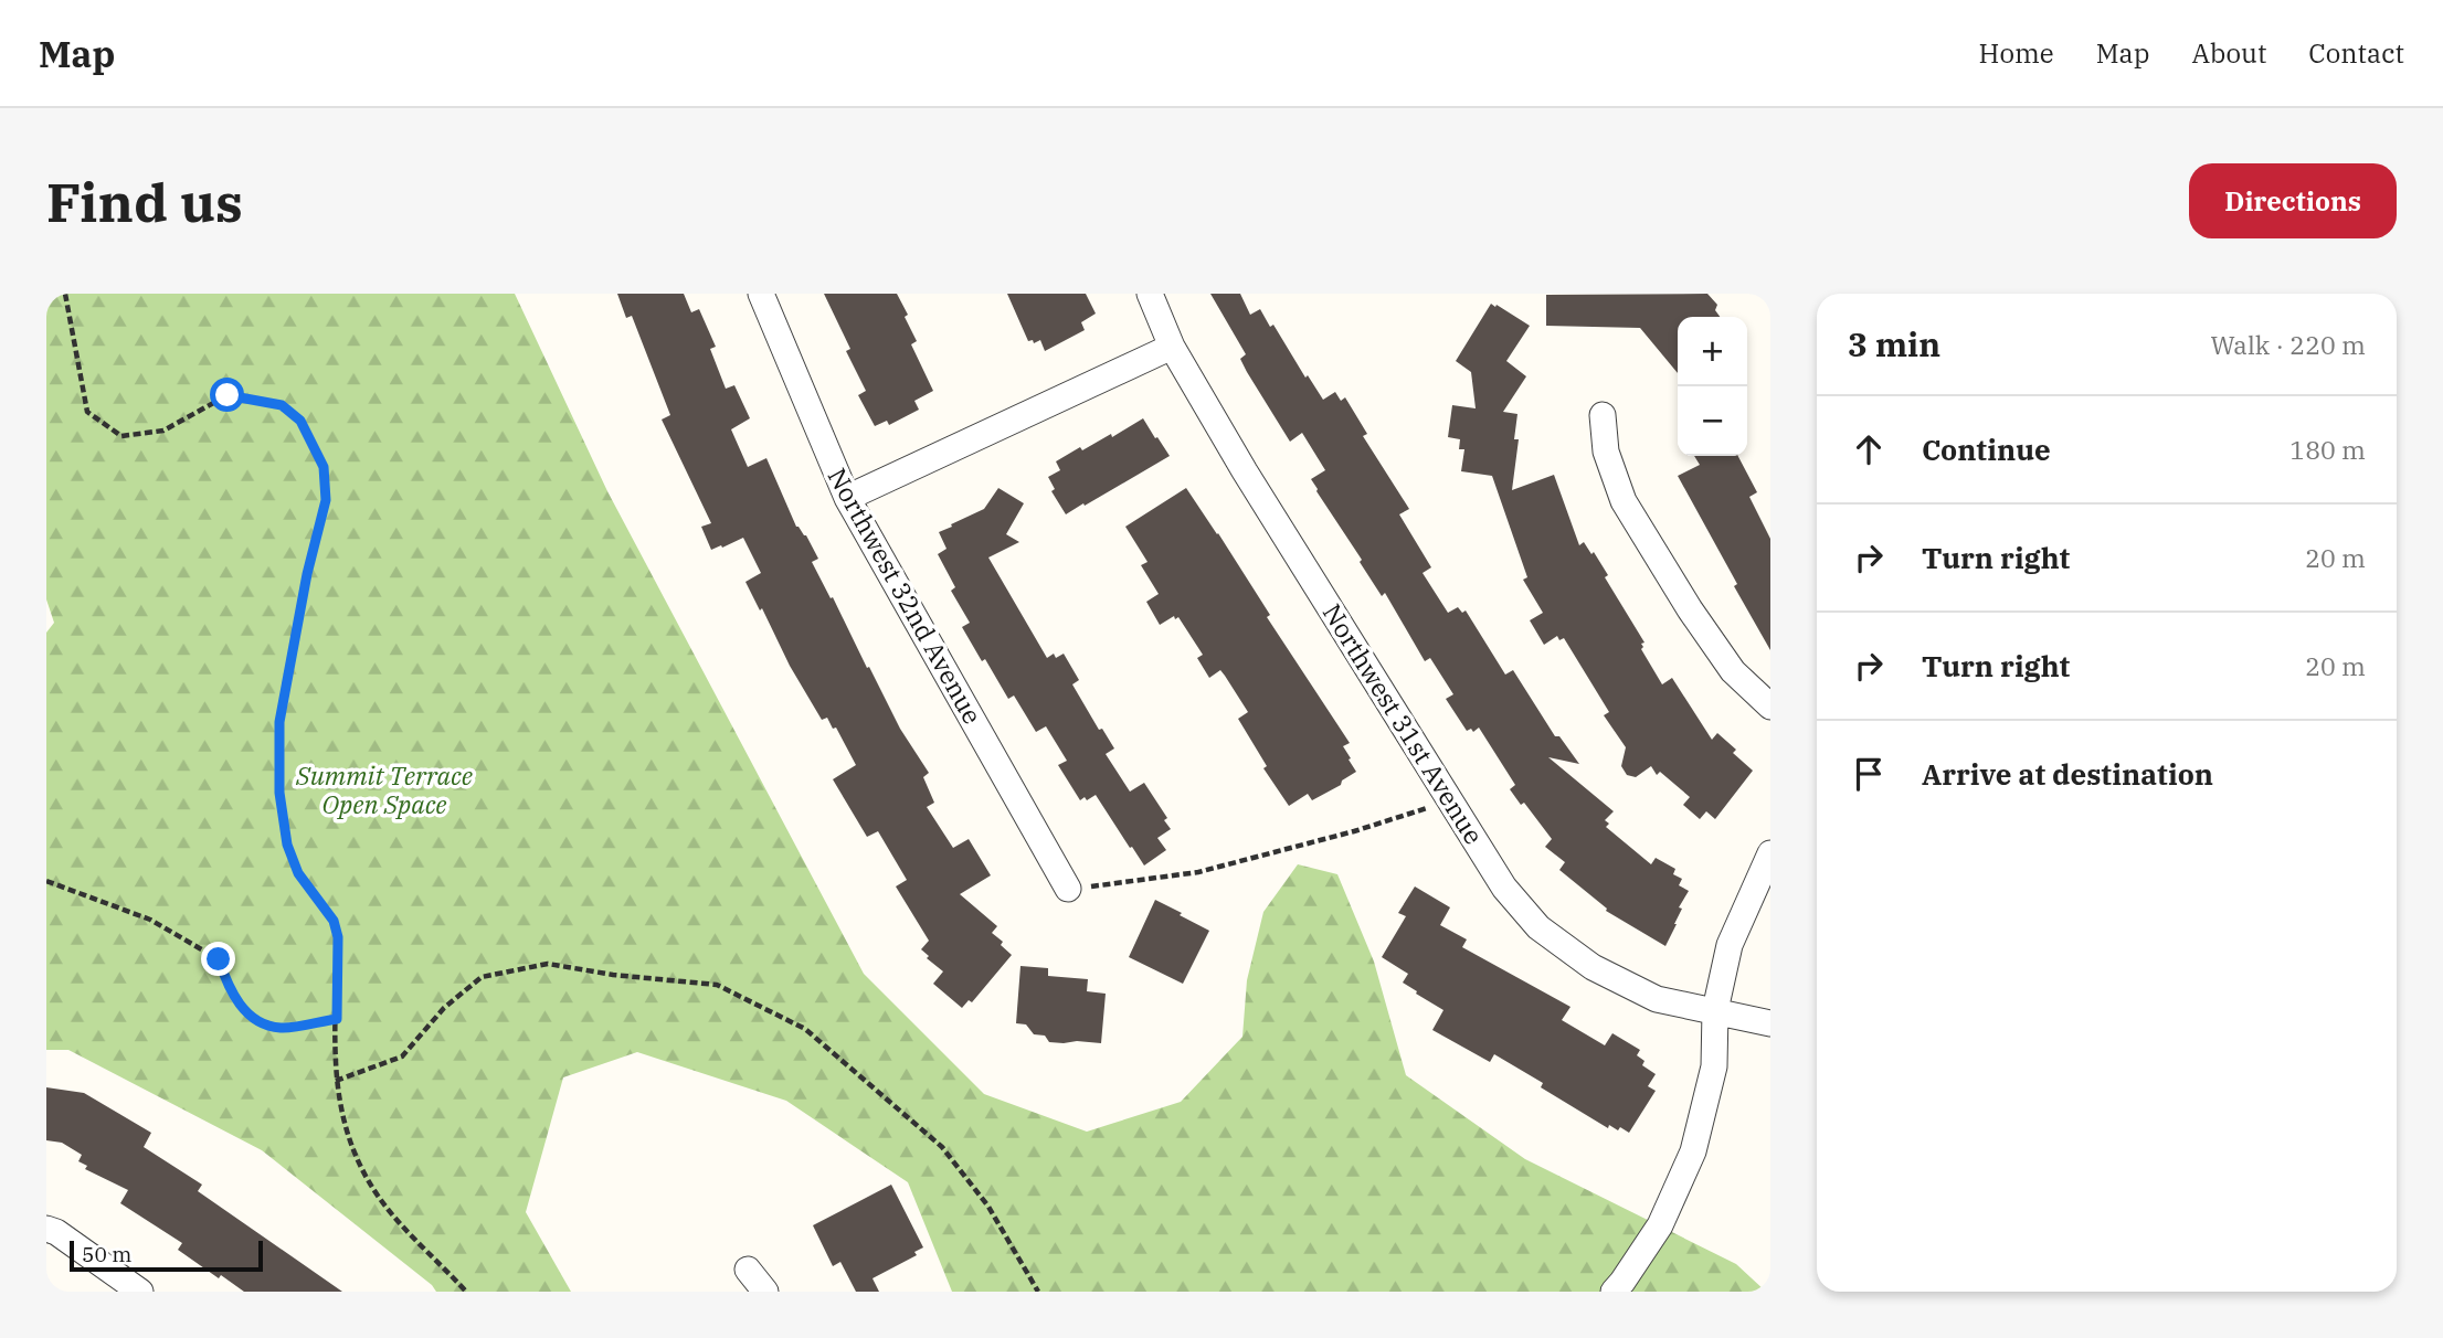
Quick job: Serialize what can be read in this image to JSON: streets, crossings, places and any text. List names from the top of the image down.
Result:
{
  "streets": {
    "street": ["Northwest 32nd Avenue", "Northwest 31st Avenue"]
  },
  "parks": ["Summit Terrace Open Space"],
  "scale_bar": "50 m",
  "page": {
    "header": "Map",
    "nav": [
      "Home",
      "Map",
      "About",
      "Contact"
    ],
    "buttons": "Directions",
    "title": "Find us",
    "heading": ["3 min", "Walk · 220 m"],
    "map_buttons": ["+", "−"],
    "list": [
      ["Continue", "180 m"],
      ["Turn right", "20 m"],
      ["Turn right", "20 m"],
      "Arrive at destination"
    ],
    "scale": "50 m"
  }
}
